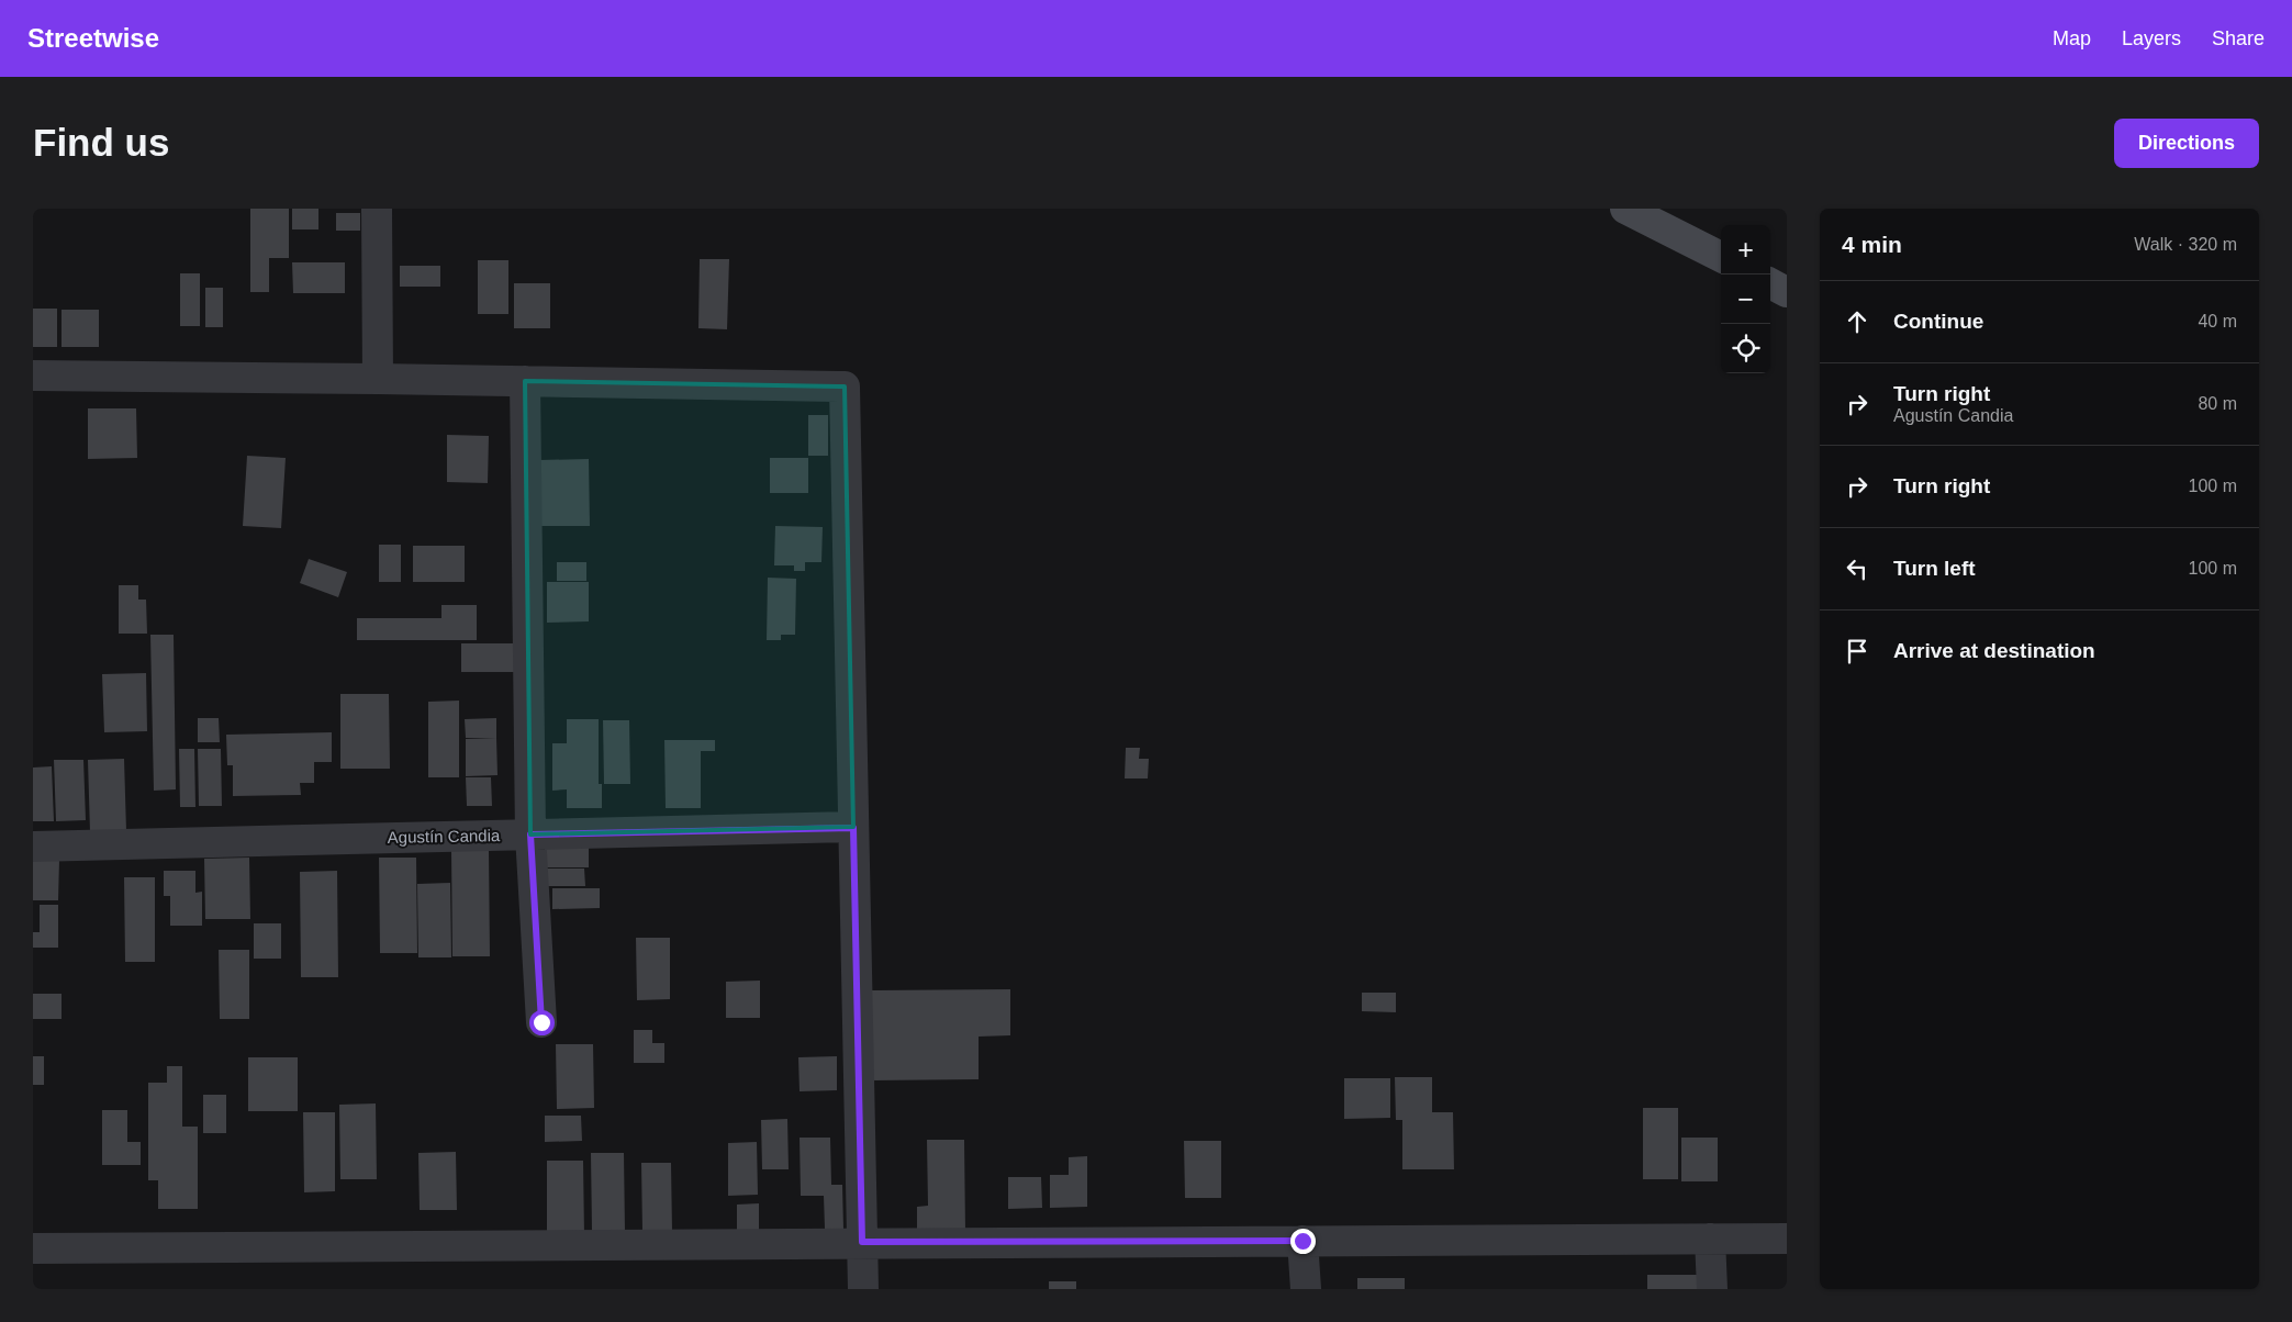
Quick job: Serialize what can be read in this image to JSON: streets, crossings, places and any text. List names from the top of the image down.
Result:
{
  "streets": {
    "street": ["Agustín Candia"]
  },
  "page": {
    "header": "Streetwise",
    "nav": ["Map", "Layers", "Share"],
    "buttons": "Directions",
    "title": "Find us",
    "heading": ["4 min", "Walk · 320 m"],
    "map_buttons": ["+", "−"],
    "list": [
      ["Continue", "40 m"],
      ["Turn right", "Agustín Candia", "80 m"],
      ["Turn right", "100 m"],
      ["Turn left", "100 m"],
      "Arrive at destination"
    ]
  }
}
